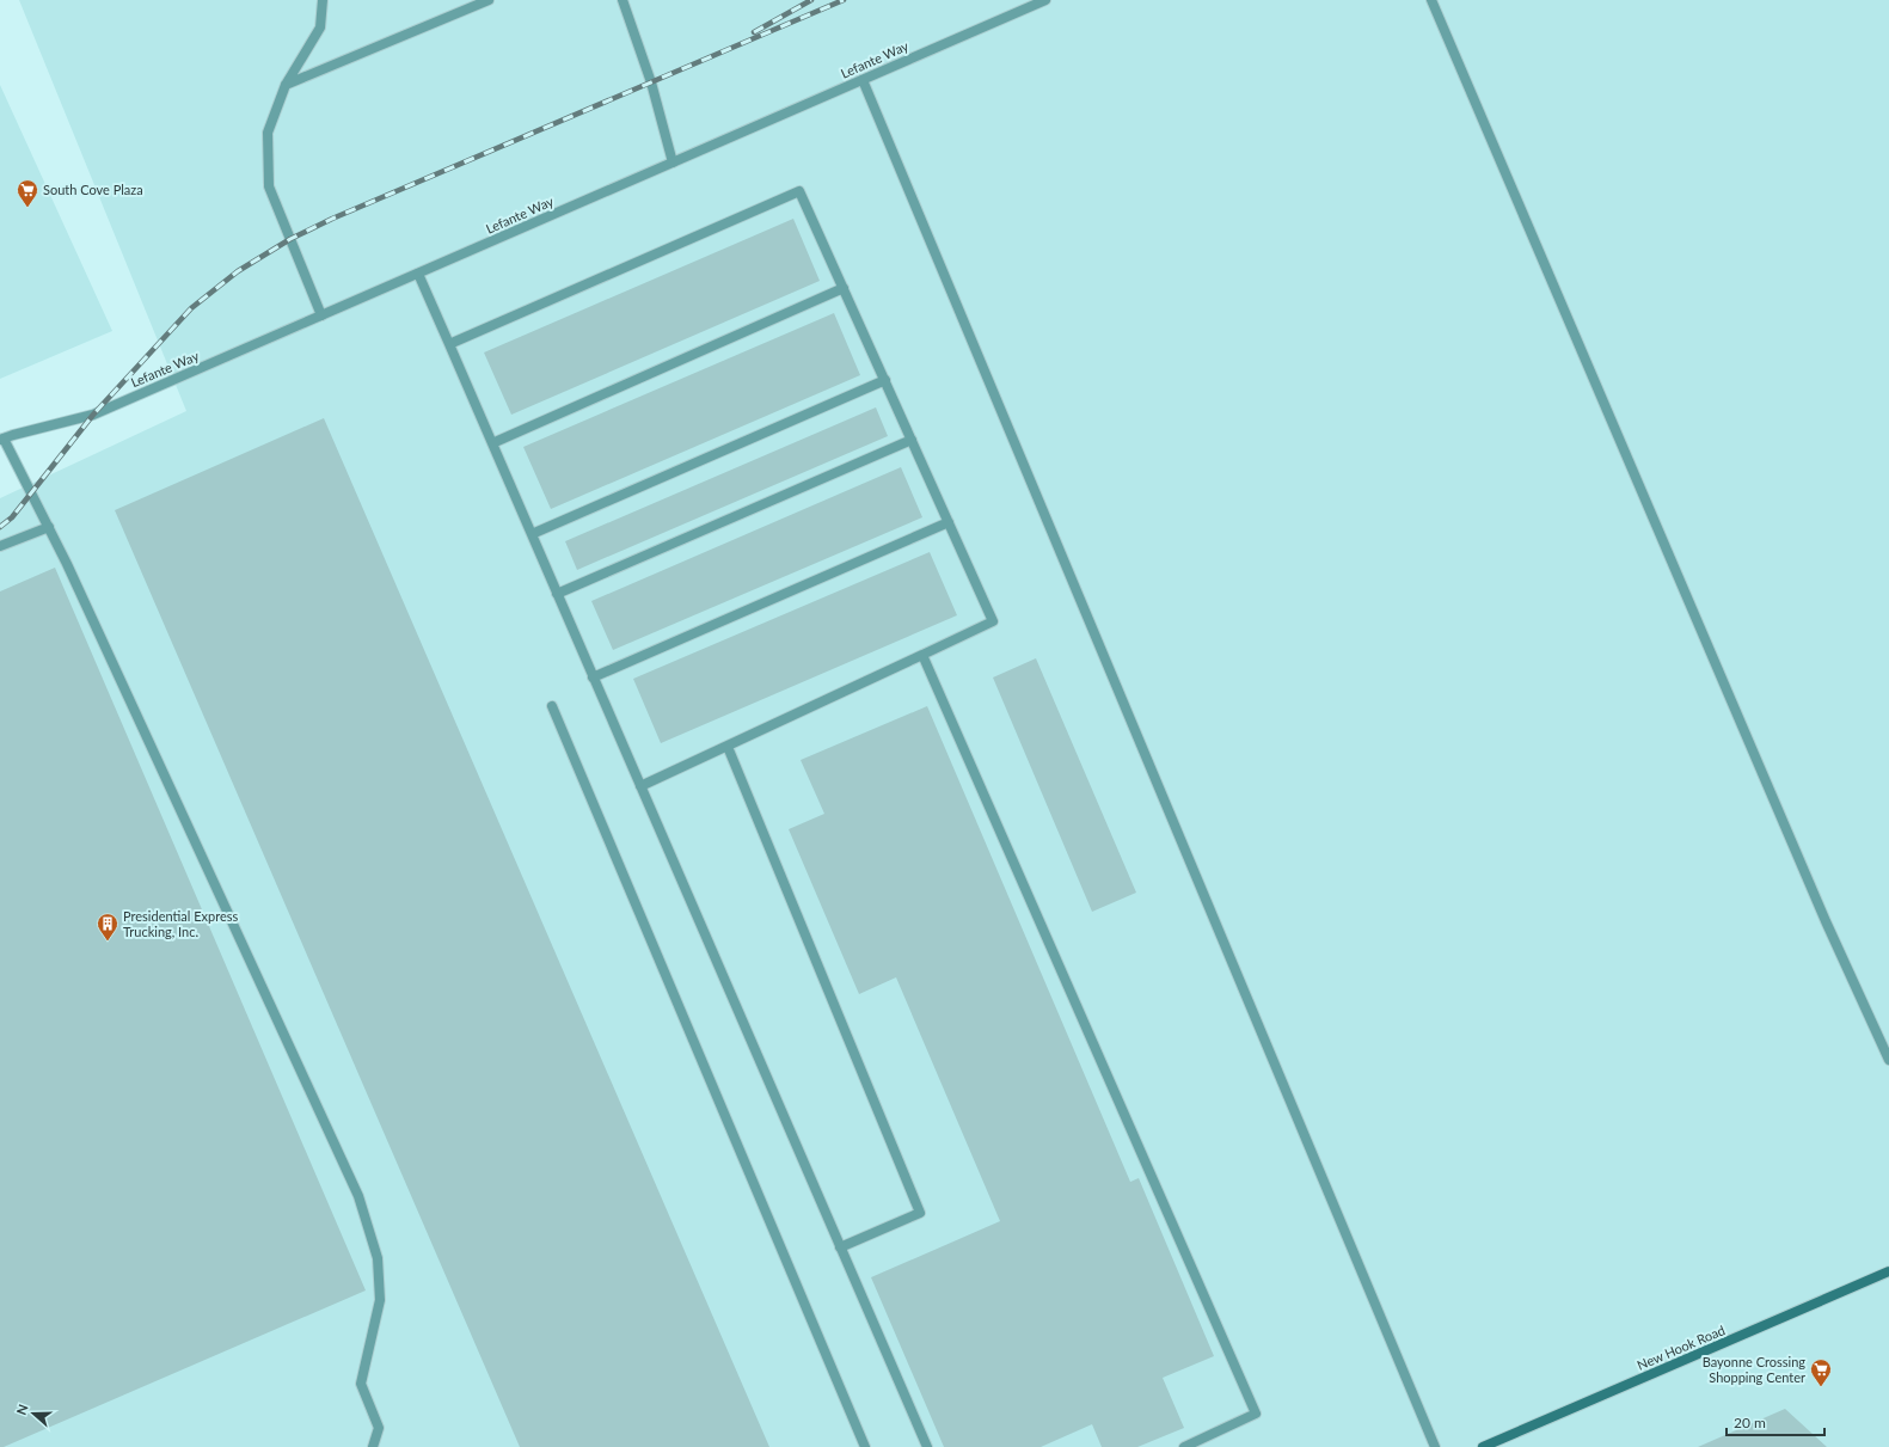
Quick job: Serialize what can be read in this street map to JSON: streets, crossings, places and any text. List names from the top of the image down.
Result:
{
  "streets": {
    "street": ["Lefante Way", "New Hook Road"]
  },
  "places": {
    "supermarket": ["South Cove Plaza", "Bayonne Crossing Shopping Center"],
    "building": ["Presidential Express Trucking, Inc."]
  },
  "scale_bar": "20 m",
  "north": "left"
}
